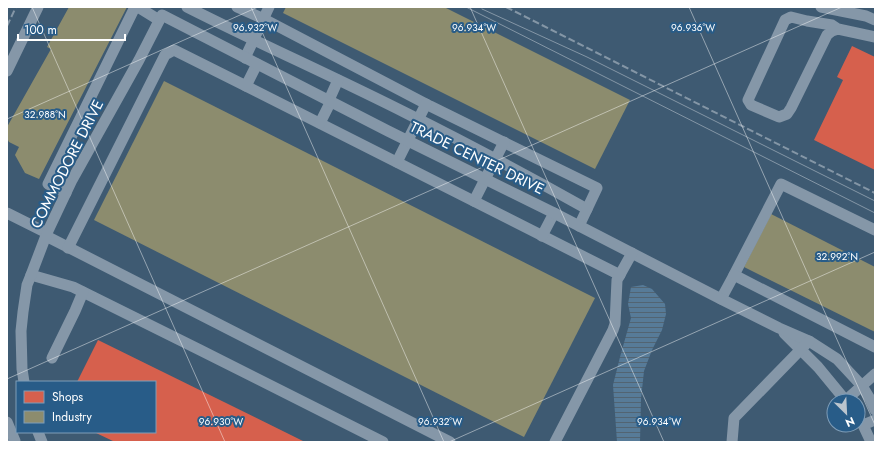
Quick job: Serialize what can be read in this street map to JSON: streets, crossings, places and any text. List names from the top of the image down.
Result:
{
  "streets": {
    "street": ["TRADE CENTER DRIVE", "COMMODORE DRIVE"]
  },
  "crossings": [
    ["TRADE CENTER DRIVE", "COMMODORE DRIVE"]
  ],
  "legend": ["Shops", "Industry"],
  "scale_bar": "100 m",
  "north": "bottom right",
  "coordinates": [
    "96.932°W",
    "96.934°W",
    "96.936°W",
    "32.988°N",
    "32.992°N",
    "96.930°W"
  ]
}
